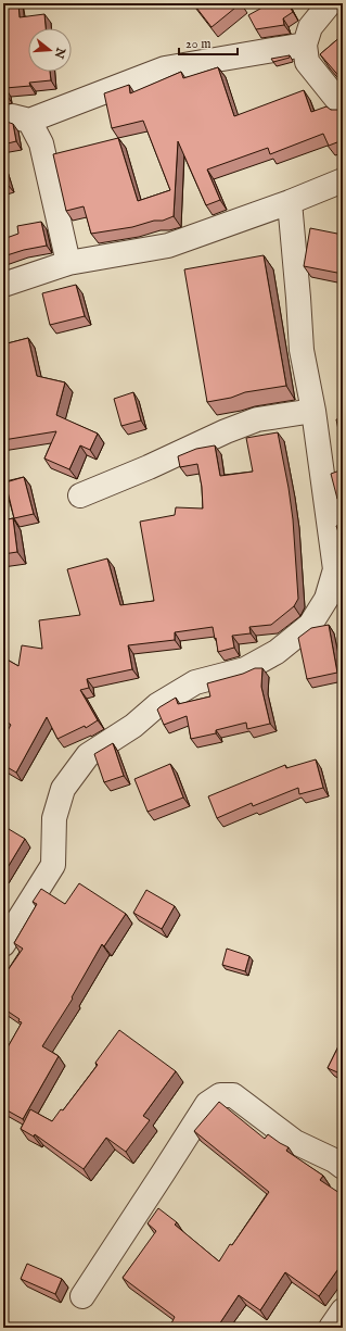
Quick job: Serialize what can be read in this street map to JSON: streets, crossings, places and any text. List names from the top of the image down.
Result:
{
  "scale_bar": "20 m",
  "north": "right"
}
